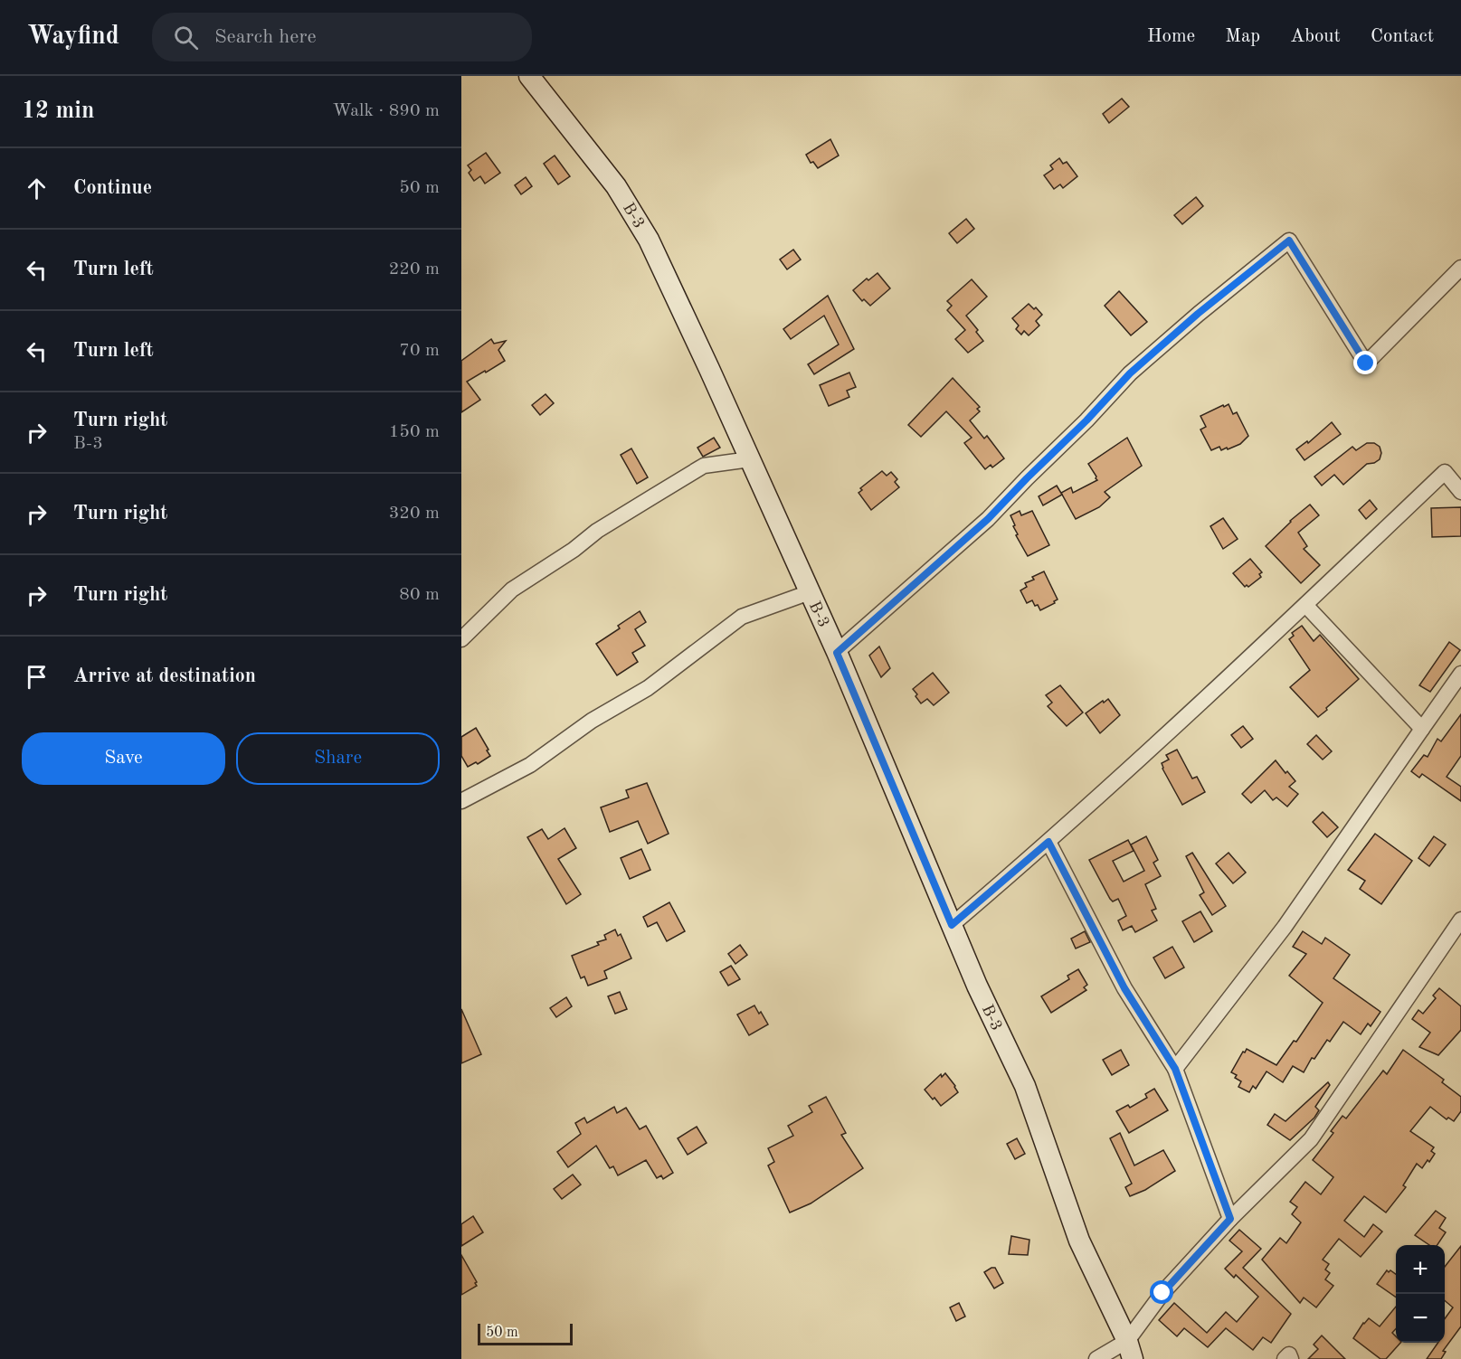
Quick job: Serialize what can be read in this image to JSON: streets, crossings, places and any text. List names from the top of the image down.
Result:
{
  "streets": {
    "main road": ["B-3"]
  },
  "scale_bar": "50 m",
  "page": {
    "header": "Wayfind",
    "search": "Search here",
    "nav": [
      "Home",
      "Map",
      "About",
      "Contact"
    ],
    "heading": ["12 min", "Walk · 890 m"],
    "list": [
      ["Continue", "50 m"],
      ["Turn left", "220 m"],
      ["Turn left", "70 m"],
      ["Turn right", "B-3", "150 m"],
      ["Turn right", "320 m"],
      ["Turn right", "80 m"],
      "Arrive at destination"
    ],
    "buttons": ["Save", "Share"],
    "map_buttons": ["+", "−"],
    "scale": "50 m"
  }
}
